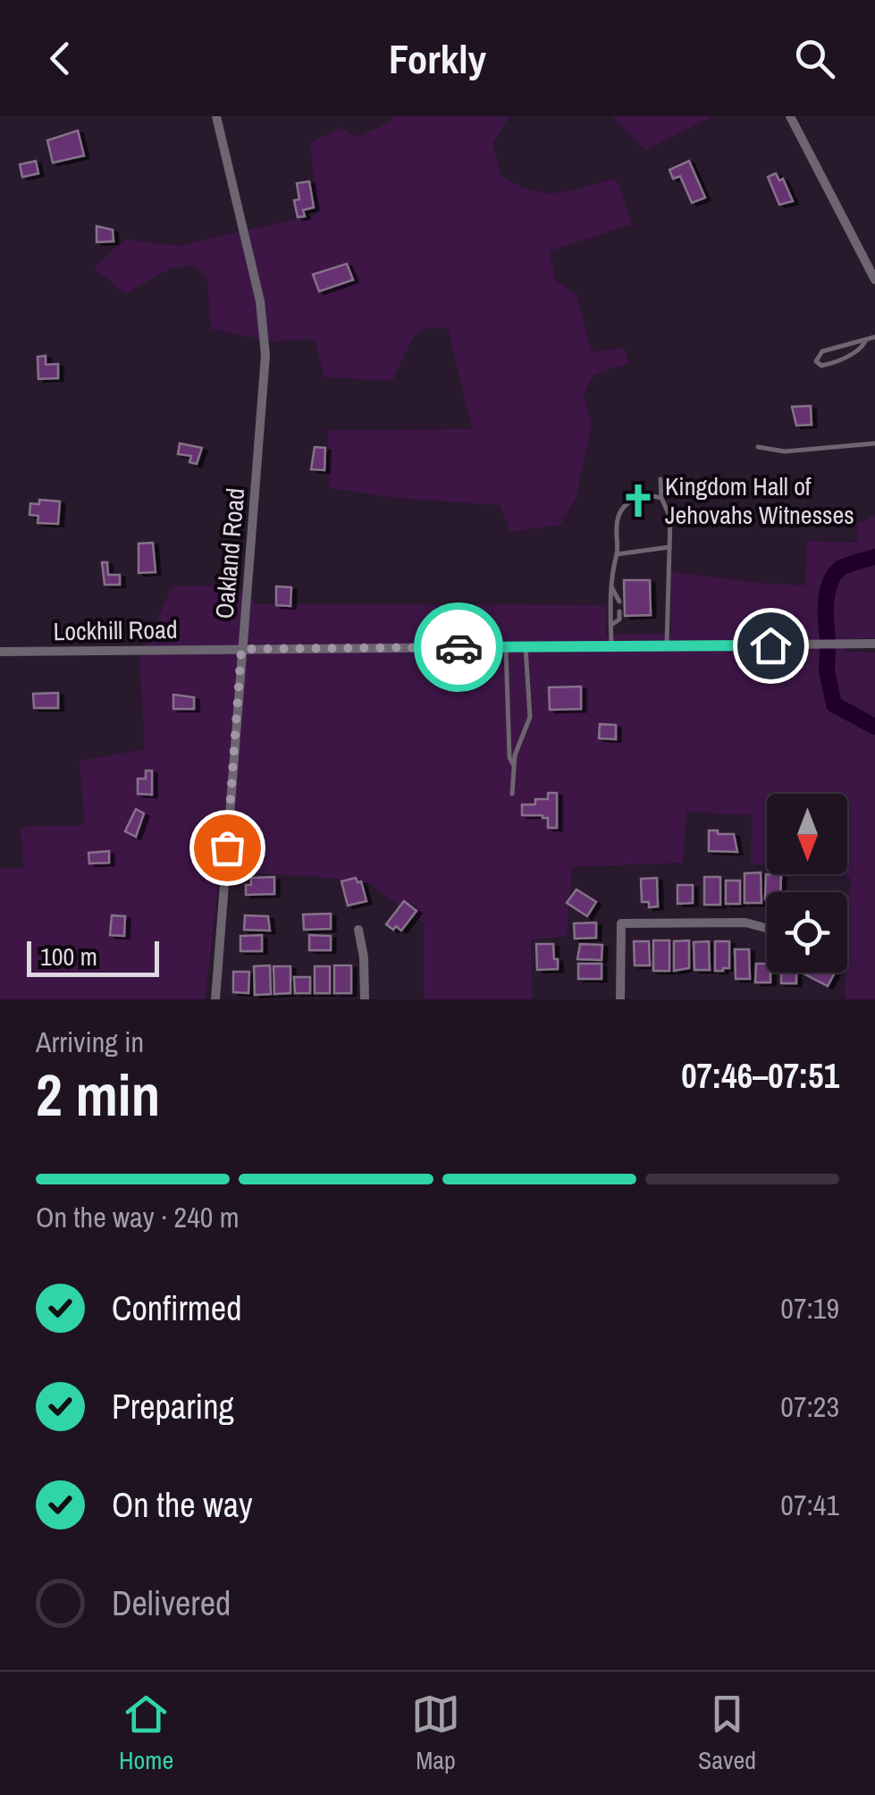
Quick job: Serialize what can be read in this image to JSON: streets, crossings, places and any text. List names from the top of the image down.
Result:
{
  "streets": {
    "street": ["Oakland Road", "Lockhill Road"]
  },
  "crossings": [
    ["Oakland Road", "Lockhill Road"]
  ],
  "places": {
    "church": ["Kingdom Hall of Jehovahs Witnesses"]
  },
  "scale_bar": "100 m",
  "north": "bottom",
  "page": {
    "header": "Forkly",
    "scale": "100 m",
    "heading": ["2 min", "Arriving in", "07:46–07:51"],
    "bar": "On the way · 240 m",
    "list": [
      ["Confirmed", "07:19"],
      ["Preparing", "07:23"],
      ["On the way", "07:41"],
      "Delivered"
    ],
    "tabs": ["Home", "Map", "Saved"]
  }
}
